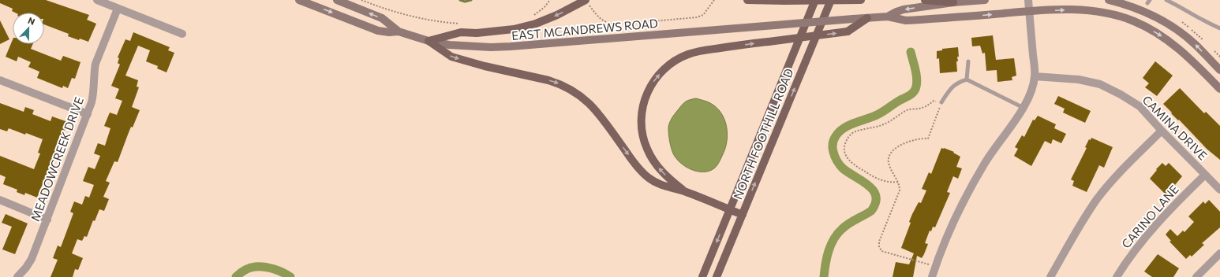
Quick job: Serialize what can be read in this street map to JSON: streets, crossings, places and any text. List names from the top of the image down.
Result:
{
  "streets": {
    "main road": ["EAST MCANDREWS ROAD", "NORTH FOOTHILL ROAD"],
    "street": ["CAMINA DRIVE", "MEADOWCREEK DRIVE", "CARINO LANE"]
  },
  "crossings": [
    ["CAMINA DRIVE", "CARINO LANE"]
  ],
  "north": "top"
}
